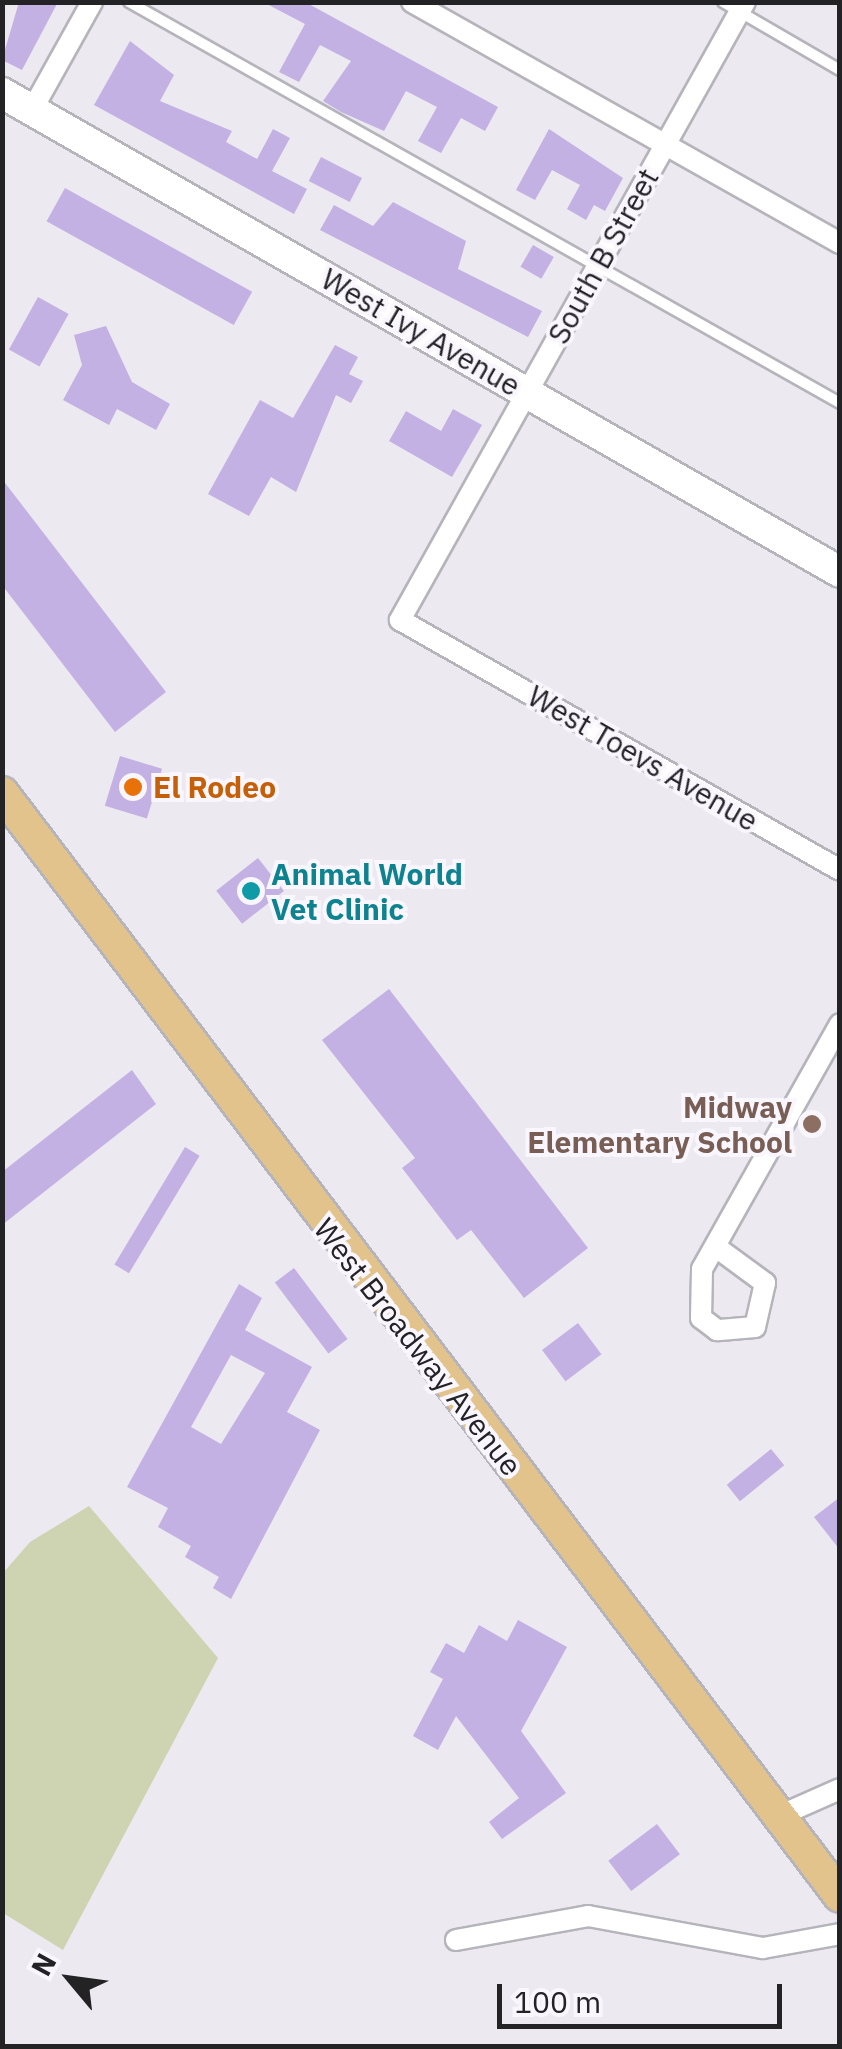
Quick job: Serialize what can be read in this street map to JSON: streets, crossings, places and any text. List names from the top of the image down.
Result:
{
  "streets": {
    "main road": ["West Broadway Avenue"],
    "street": ["South B Street", "West Ivy Avenue", "West Toevs Avenue"]
  },
  "crossings": [
    ["South B Street", "West Ivy Avenue"],
    ["South B Street", "West Toevs Avenue"]
  ],
  "places": ["El Rodeo", "Animal World Vet Clinic", "Midway Elementary School"],
  "scale_bar": "100 m",
  "north": "top left"
}
